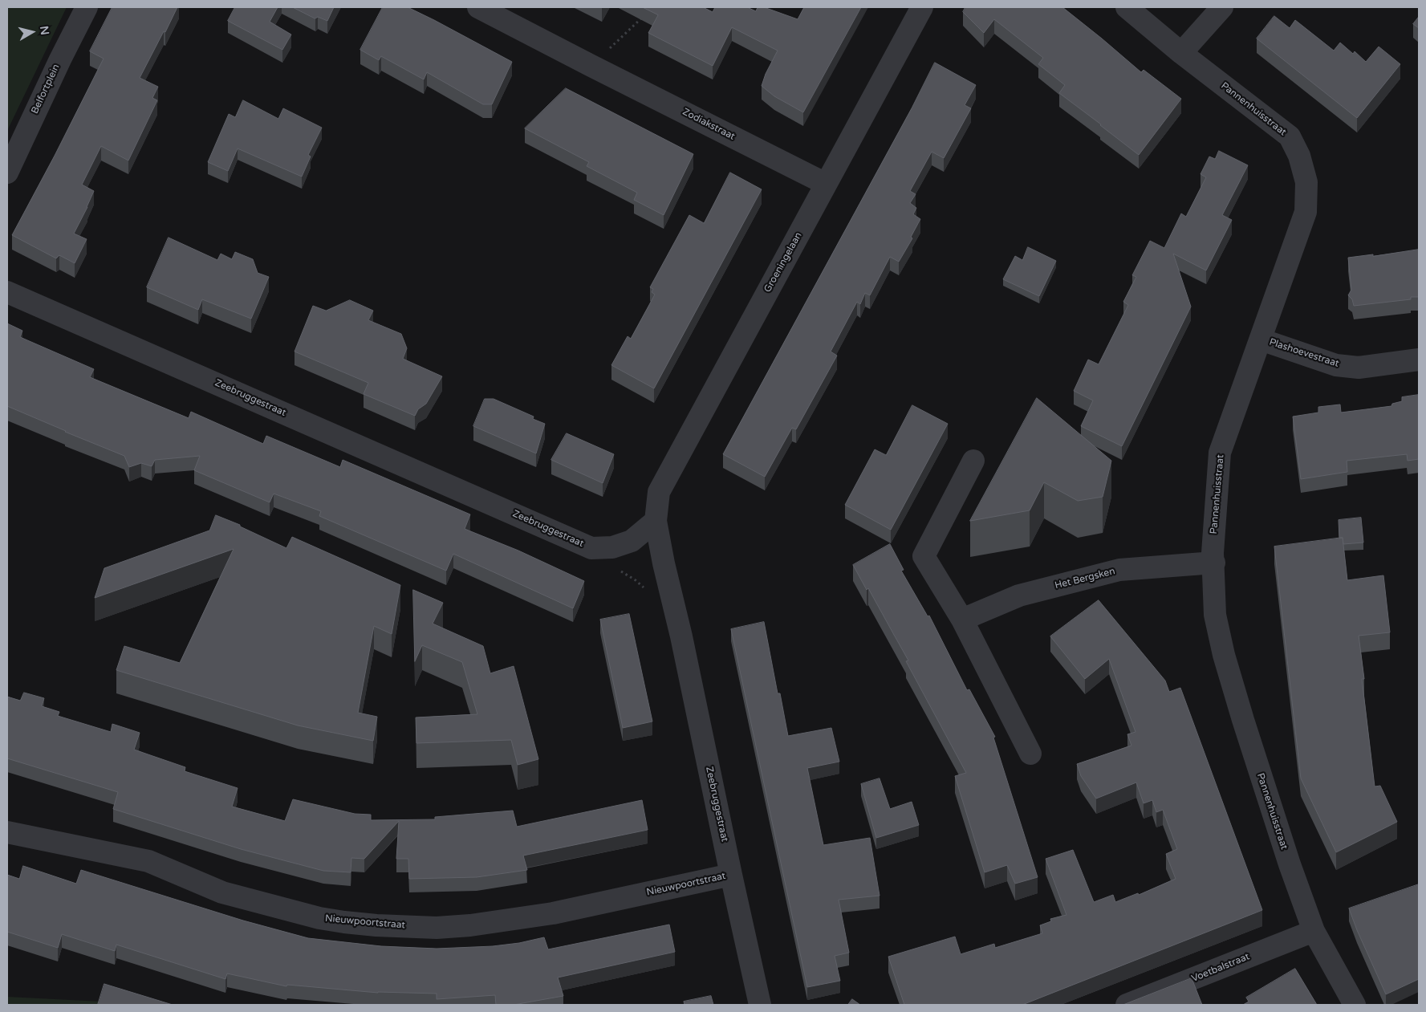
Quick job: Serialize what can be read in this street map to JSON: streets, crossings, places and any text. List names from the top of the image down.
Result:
{
  "streets": {
    "street": [
      "Belfortplein",
      "Pannenhuisstraat",
      "Zodiakstraat",
      "Groeningelaan",
      "Plashoevestraat",
      "Zeebruggestraat",
      "Het Bergsken",
      "Nieuwpoortstraat",
      "Voetbalstraat"
    ]
  },
  "crossings": [
    ["Pannenhuisstraat", "Plashoevestraat"],
    ["Pannenhuisstraat", "Het Bergsken"],
    ["Pannenhuisstraat", "Voetbalstraat"],
    ["Zodiakstraat", "Groeningelaan"],
    ["Groeningelaan", "Zeebruggestraat"],
    ["Zeebruggestraat", "Nieuwpoortstraat"]
  ],
  "north": "right"
}
